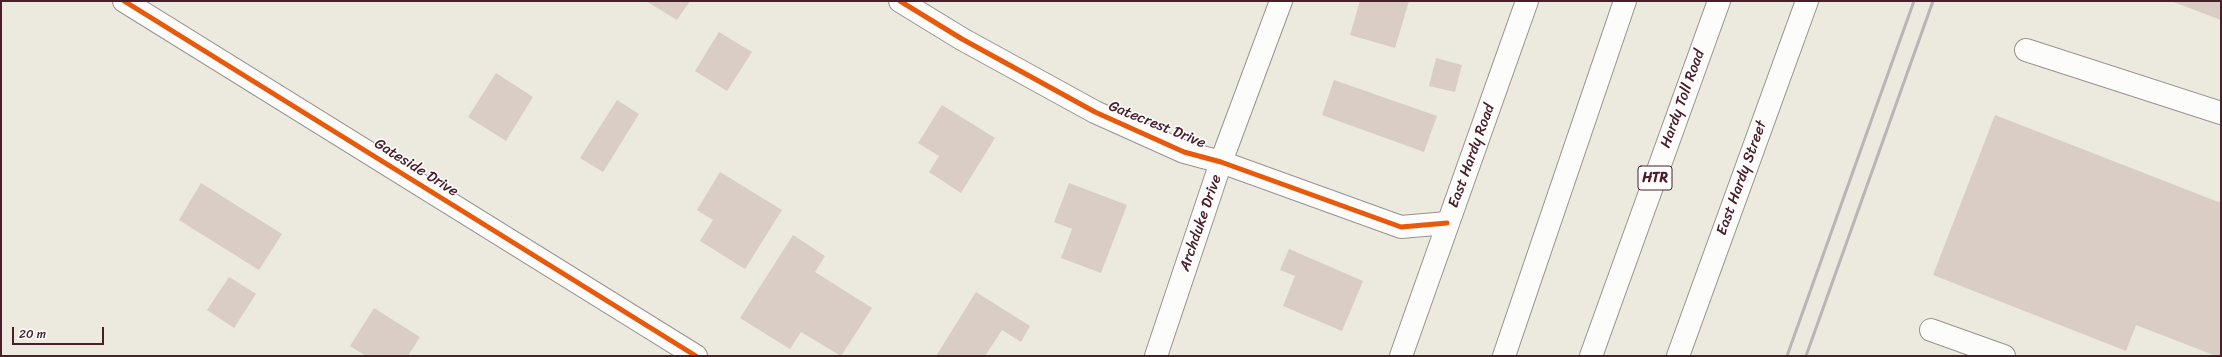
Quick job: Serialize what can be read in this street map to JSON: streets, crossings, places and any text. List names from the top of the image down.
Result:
{
  "streets": {
    "main road": [
      "Hardy Toll Road",
      "Gatecrest Drive",
      "East Hardy Road",
      "Gateside Drive",
      "HTR",
      "East Hardy Street",
      "Archduke Drive"
    ]
  },
  "crossings": [
    ["Gatecrest Drive", "East Hardy Road"],
    ["Gatecrest Drive", "Archduke Drive"]
  ],
  "scale_bar": "20 m"
}
